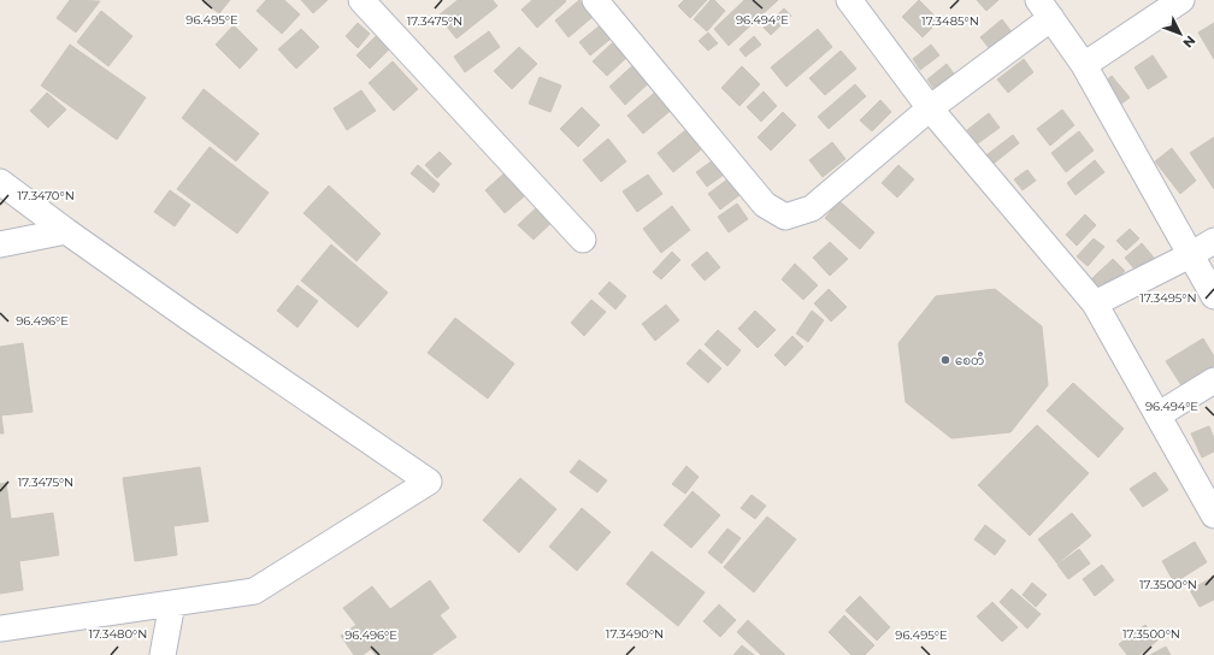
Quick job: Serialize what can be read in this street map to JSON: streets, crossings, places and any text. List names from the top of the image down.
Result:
{
  "places": ["စေတီ"],
  "north": "bottom right",
  "coordinates": [
    "96.495°E",
    "96.494°E",
    "17.3485°N",
    "17.3475°N",
    "17.3470°N",
    "17.3495°N",
    "96.496°E",
    "17.3500°N",
    "17.3480°N",
    "17.3490°N"
  ]
}
